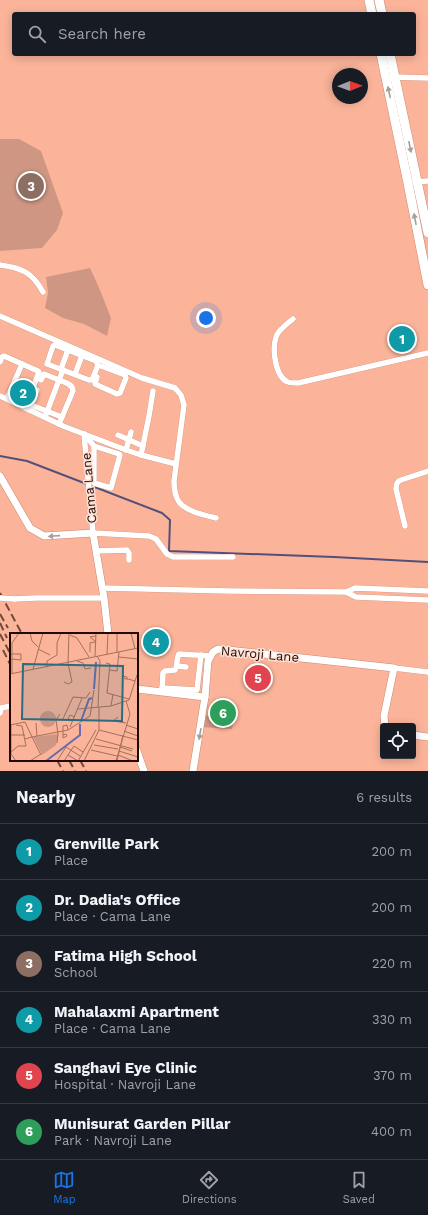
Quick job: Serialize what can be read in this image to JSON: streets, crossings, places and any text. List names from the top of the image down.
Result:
{
  "streets": {
    "street": ["Cama Lane", "Navroji Lane"]
  },
  "north": "right",
  "page": {
    "search": "Search here",
    "pins": [
      "3",
      "1",
      "2",
      "4",
      "5",
      "6"
    ],
    "heading": ["Nearby", "6 results"],
    "list": [
      {
        "mark": "1",
        "name": "Grenville Park",
        "note": "Place",
        "value": "200 m"
      },
      {
        "mark": "2",
        "name": "Dr. Dadia's Office",
        "note": "Place · Cama Lane",
        "value": "200 m"
      },
      {
        "mark": "3",
        "name": "Fatima High School",
        "note": "School",
        "value": "220 m"
      },
      {
        "mark": "4",
        "name": "Mahalaxmi Apartment",
        "note": "Place · Cama Lane",
        "value": "330 m"
      },
      {
        "mark": "5",
        "name": "Sanghavi Eye Clinic",
        "note": "Hospital · Navroji Lane",
        "value": "370 m"
      },
      {
        "mark": "6",
        "name": "Munisurat Garden Pillar",
        "note": "Park · Navroji Lane",
        "value": "400 m"
      }
    ],
    "nav": ["Map", "Directions", "Saved"]
  }
}
